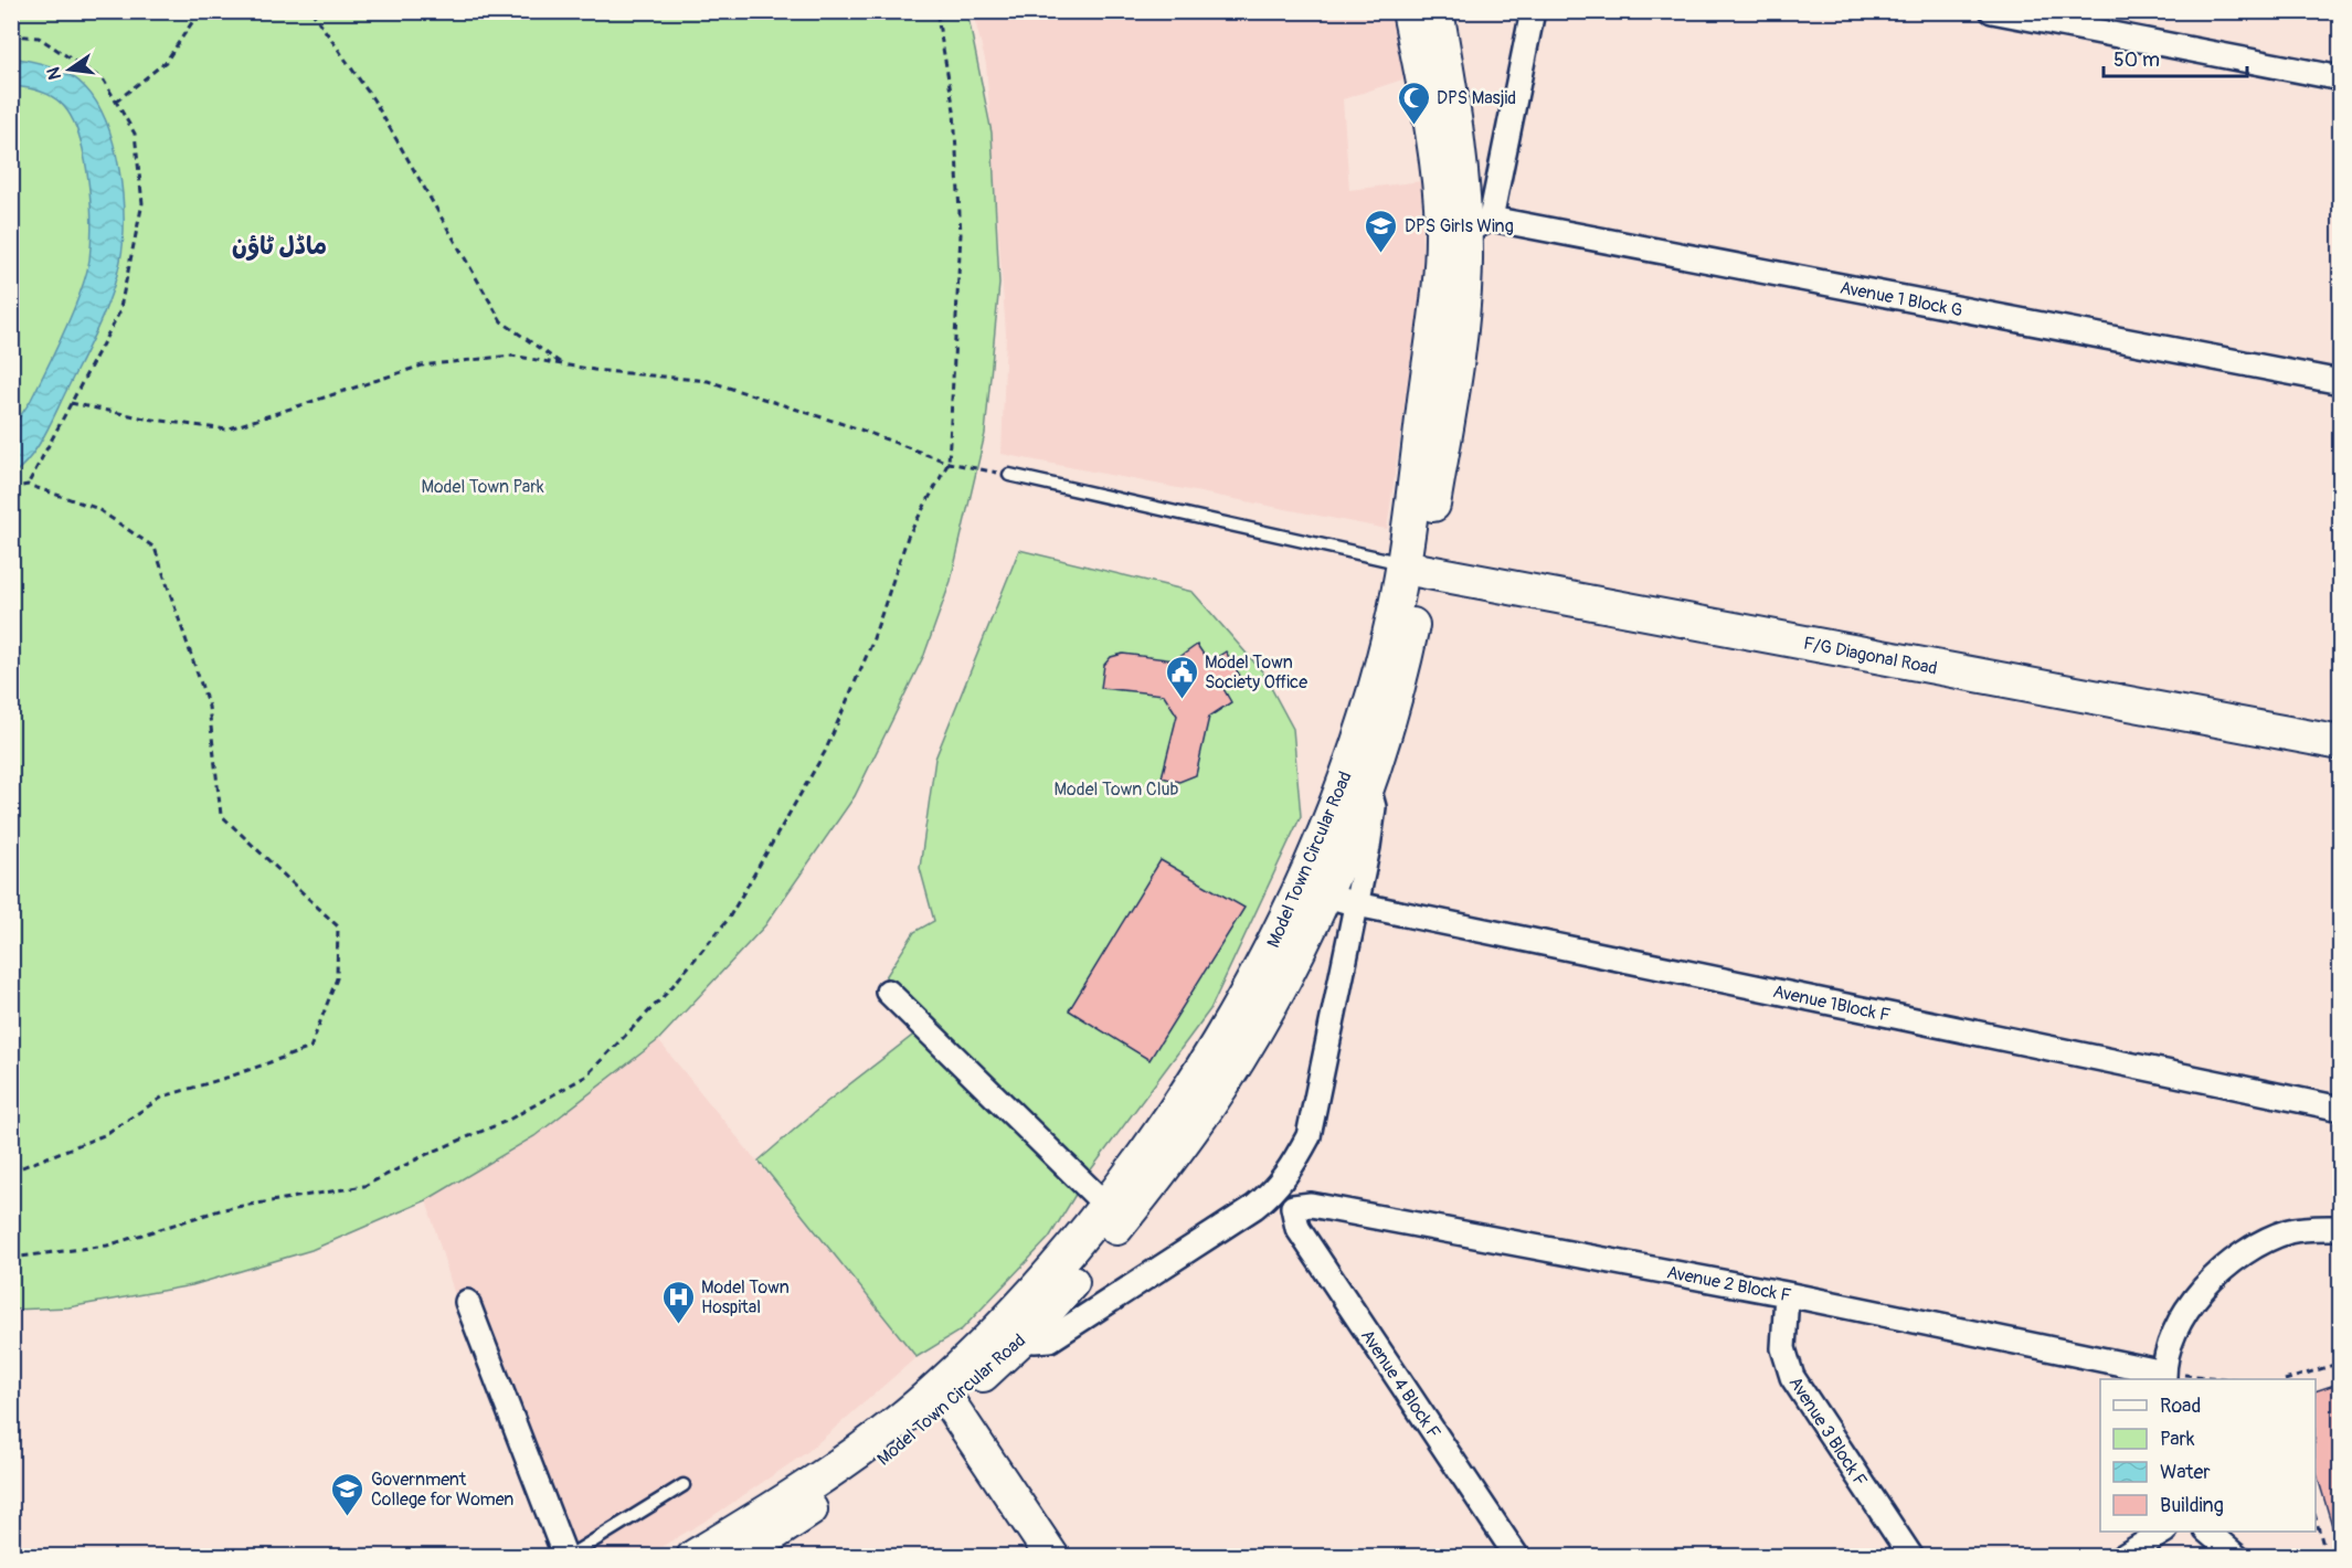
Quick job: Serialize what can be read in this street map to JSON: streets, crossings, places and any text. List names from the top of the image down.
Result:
{
  "streets": {
    "main road": ["F/G Diagonal Road", "Model Town Circular Road"],
    "street": [
      "Avenue 1 Block G",
      "Avenue 1Block F",
      "Avenue 2 Block F",
      "Avenue 4 Block F",
      "Avenue 3 Block F"
    ]
  },
  "crossings": [
    ["Avenue 1 Block G", "Model Town Circular Road"],
    ["F/G Diagonal Road", "Model Town Circular Road"],
    ["Model Town Circular Road", "Avenue 1Block F"],
    ["Avenue 2 Block F", "Avenue 4 Block F"],
    ["Avenue 2 Block F", "Avenue 3 Block F"]
  ],
  "districts": ["ماڈل ٹاؤن"],
  "parks": ["Model Town Park", "Model Town Club"],
  "places": {
    "mosque": ["DPS Masjid"],
    "school or university": ["DPS Girls Wing", "Government College for Women"],
    "public building": ["Model Town Society Office"],
    "hospital": ["Model Town Hospital"]
  },
  "legend": [
    "Road",
    "Park",
    "Water",
    "Building"
  ],
  "scale_bar": "50 m",
  "north": "left"
}
